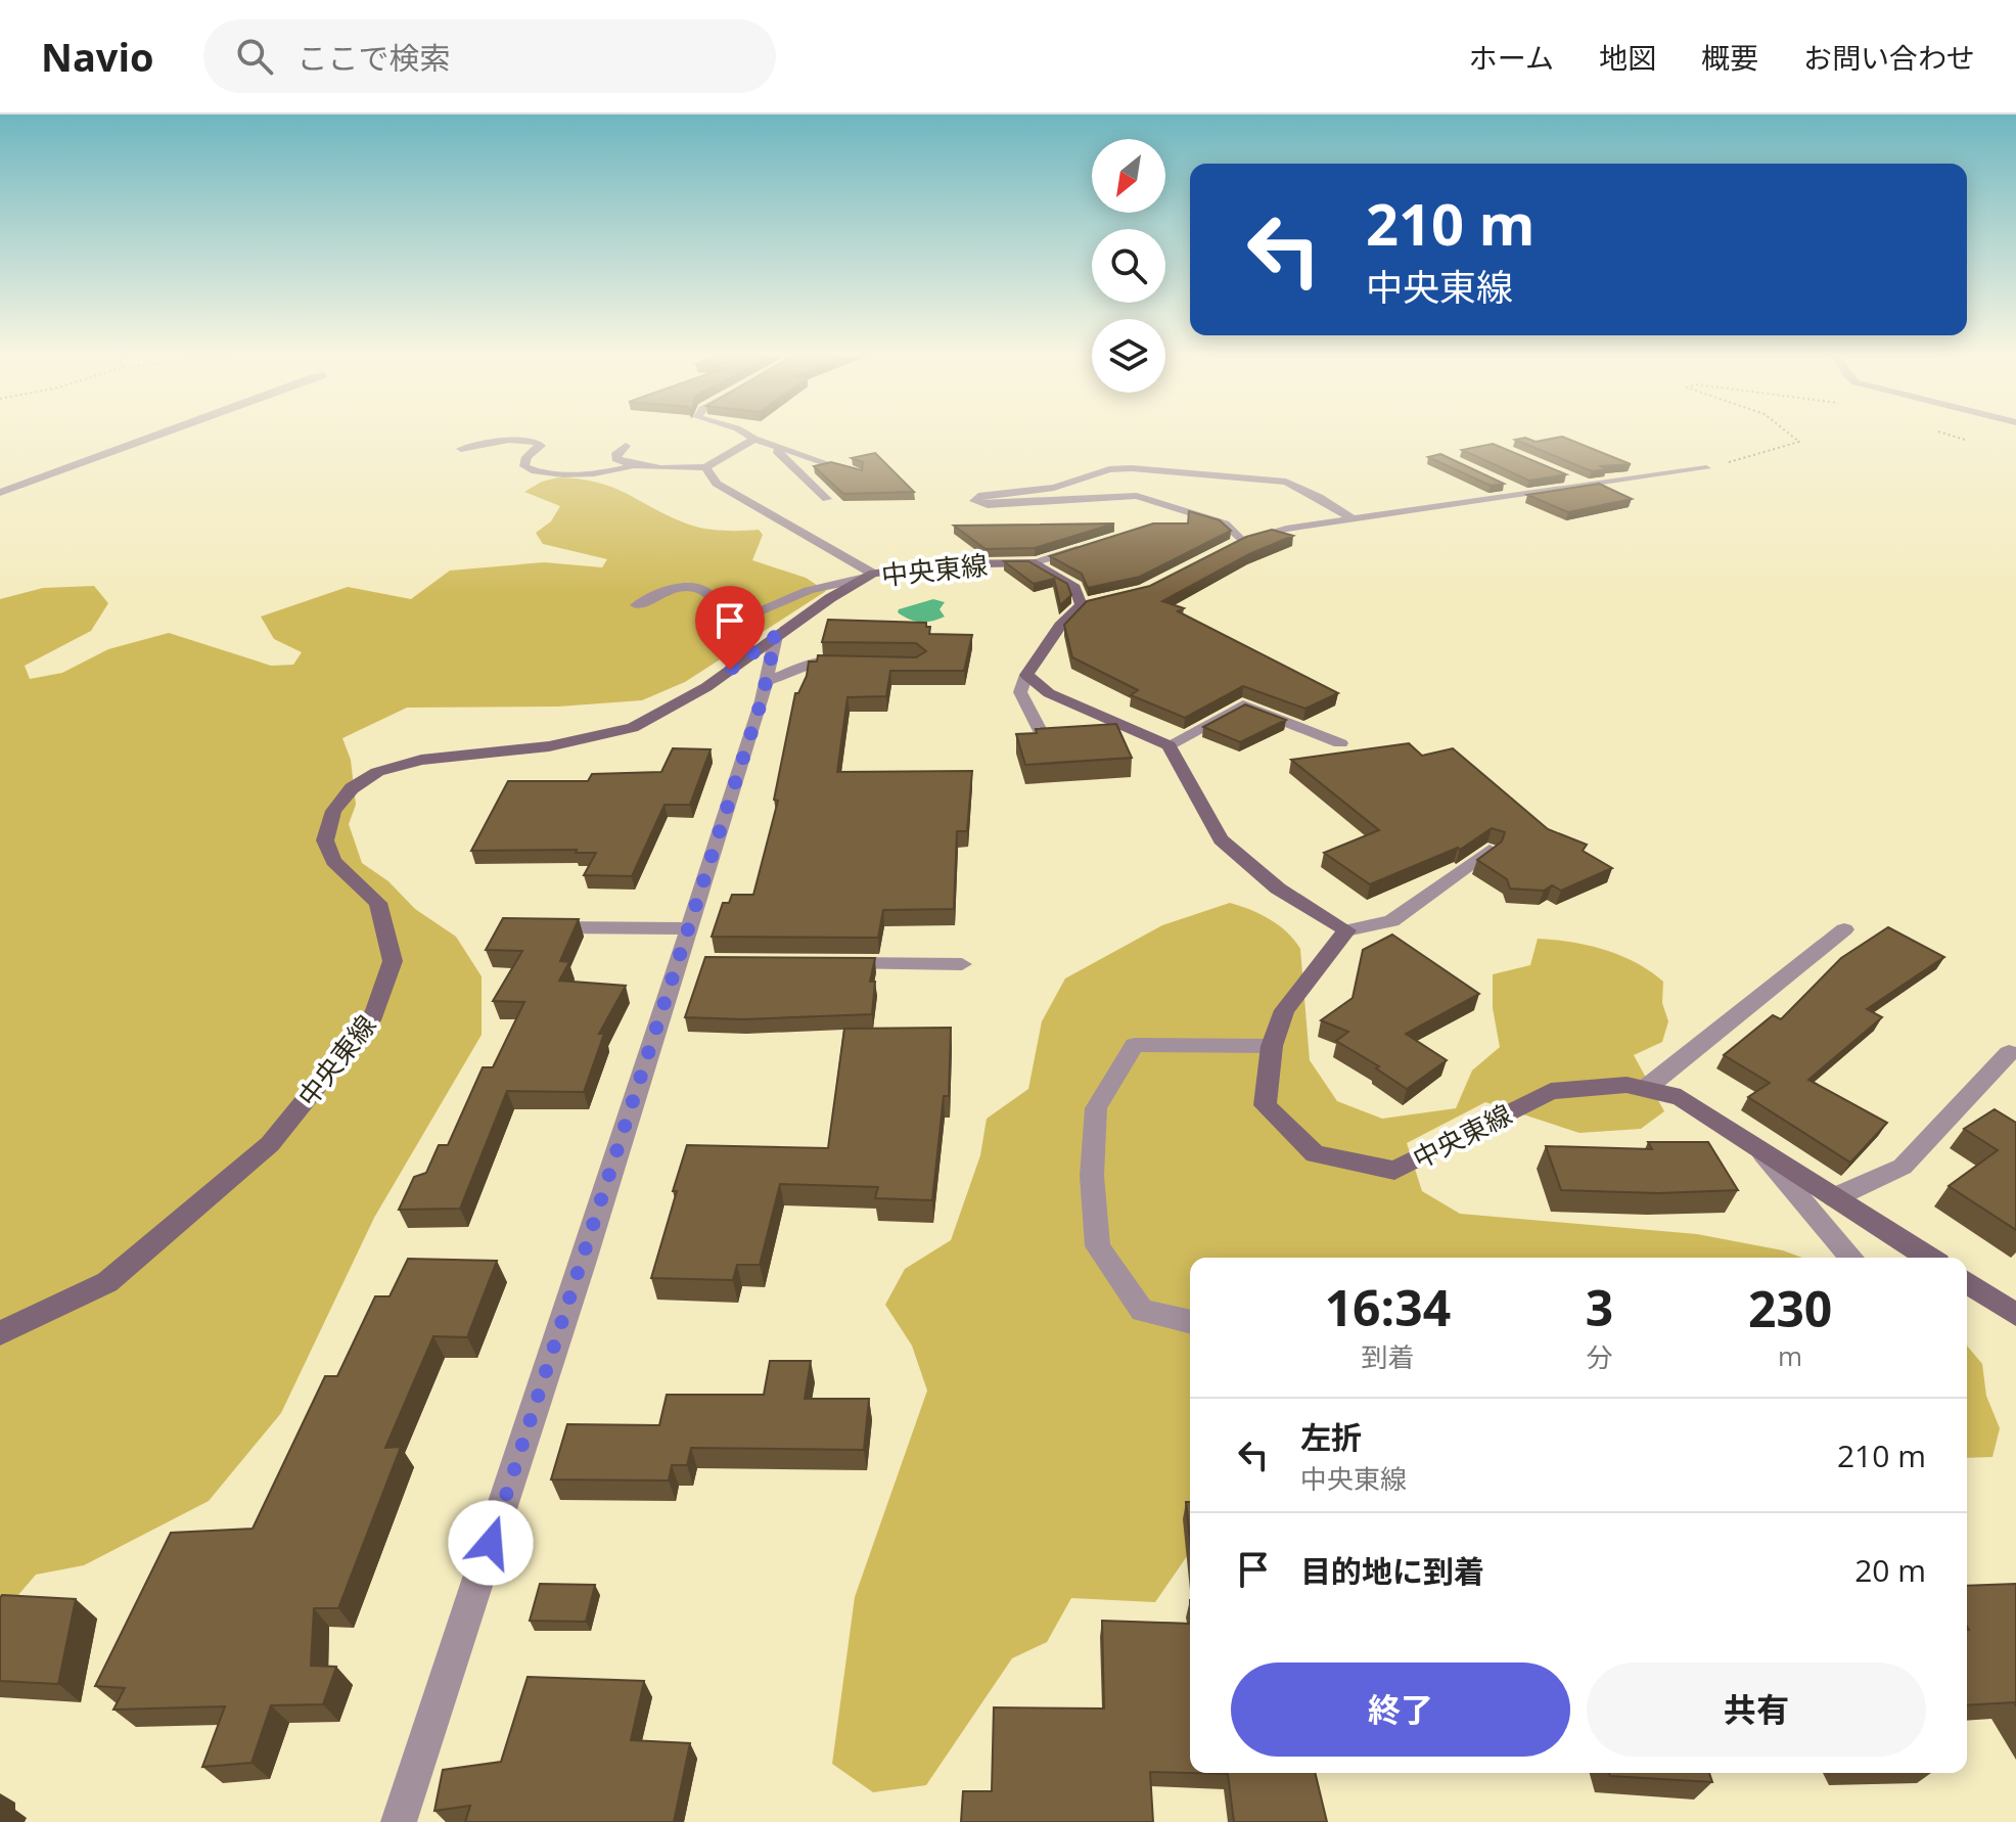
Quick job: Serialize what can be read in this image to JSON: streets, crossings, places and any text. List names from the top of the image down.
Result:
{
  "streets": {
    "main road": ["中央東線"]
  },
  "north": "bottom left",
  "page": {
    "header": "Navio",
    "search": "ここで検索",
    "nav": [
      "ホーム",
      "地図",
      "概要",
      "お問い合わせ"
    ],
    "turn": ["210 m", "中央東線"],
    "eta": [
      "16:34",
      "到着",
      "3",
      "分",
      "230",
      "m"
    ],
    "list": [
      {
        "name": "左折",
        "note": "中央東線",
        "value": "210 m"
      },
      {
        "name": "目的地に到着",
        "value": "20 m"
      }
    ],
    "buttons": ["終了", "共有"]
  }
}
